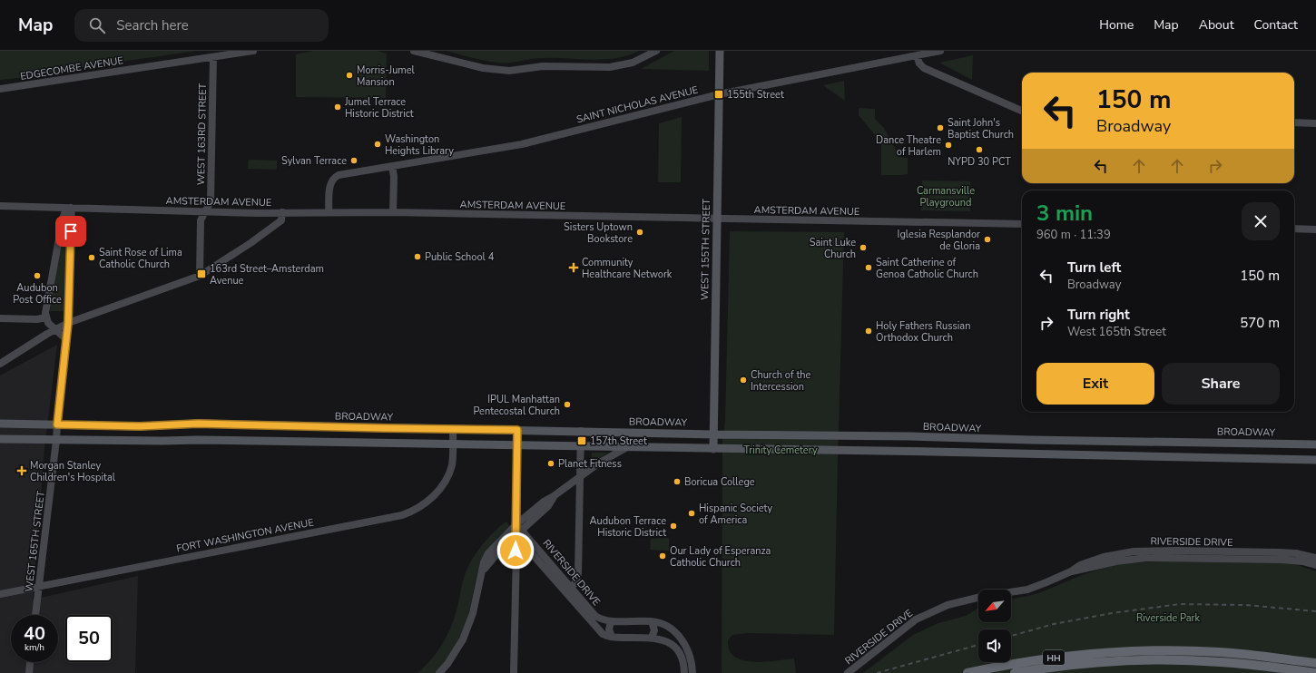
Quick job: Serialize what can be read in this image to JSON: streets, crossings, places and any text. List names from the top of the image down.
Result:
{
  "streets": {
    "highway": ["HH"],
    "main road": [
      "EDGECOMBE AVENUE",
      "SAINT NICHOLAS AVENUE",
      "WEST 163RD STREET",
      "AMSTERDAM AVENUE",
      "WEST 155TH STREET",
      "BROADWAY",
      "FORT WASHINGTON AVENUE",
      "WEST 165TH STREET",
      "RIVERSIDE DRIVE"
    ]
  },
  "crossings": [
    ["EDGECOMBE AVENUE", "WEST 163RD STREET"],
    ["SAINT NICHOLAS AVENUE", "AMSTERDAM AVENUE"],
    ["SAINT NICHOLAS AVENUE", "WEST 155TH STREET"],
    ["WEST 163RD STREET", "AMSTERDAM AVENUE"],
    ["AMSTERDAM AVENUE", "WEST 155TH STREET"],
    ["AMSTERDAM AVENUE", "WEST 165TH STREET"],
    ["WEST 155TH STREET", "BROADWAY"],
    ["BROADWAY", "FORT WASHINGTON AVENUE"],
    ["BROADWAY", "WEST 165TH STREET"],
    ["FORT WASHINGTON AVENUE", "WEST 165TH STREET"]
  ],
  "parks": ["Carmansville Playground", "Trinity Cemetery", "Riverside Park"],
  "places": {
    "other": [
      "Morris-Jumel Mansion",
      "Jumel Terrace Historic District",
      "Saint John's Baptist Church",
      "Washington Heights Library",
      "Dance Theatre of Harlem",
      "NYPD 30 PCT",
      "Sylvan Terrace",
      "Sisters Uptown Bookstore",
      "Iglesia Resplandor de Gloria",
      "Saint Luke Church",
      "Public School 4",
      "Saint Rose of Lima Catholic Church",
      "Saint Catherine of Genoa Catholic Church",
      "Audubon Post Office",
      "Holy Fathers Russian Orthodox Church",
      "Church of the Intercession",
      "IPUL Manhattan Pentecostal Church",
      "Planet Fitness",
      "Boricua College",
      "Hispanic Society of America",
      "Audubon Terrace Historic District",
      "Our Lady of Esperanza Catholic Church"
    ],
    "transit": ["155th Street", "163rd Street–Amsterdam Avenue", "157th Street"],
    "health": ["Community Healthcare Network", "Morgan Stanley Children's Hospital"]
  },
  "north": "bottom left",
  "page": {
    "header": "Map",
    "search": "Search here",
    "nav": [
      "Home",
      "Map",
      "About",
      "Contact"
    ],
    "turn": ["150 m", "Broadway"],
    "heading": ["3 min", "960 m · 11:39"],
    "list": [
      {
        "name": "Turn left",
        "note": "Broadway",
        "value": "150 m"
      },
      {
        "name": "Turn right",
        "note": "West 165th Street",
        "value": "570 m"
      }
    ],
    "buttons": ["Exit", "Share"],
    "speed": "40 km/h",
    "limit": "50"
  }
}
